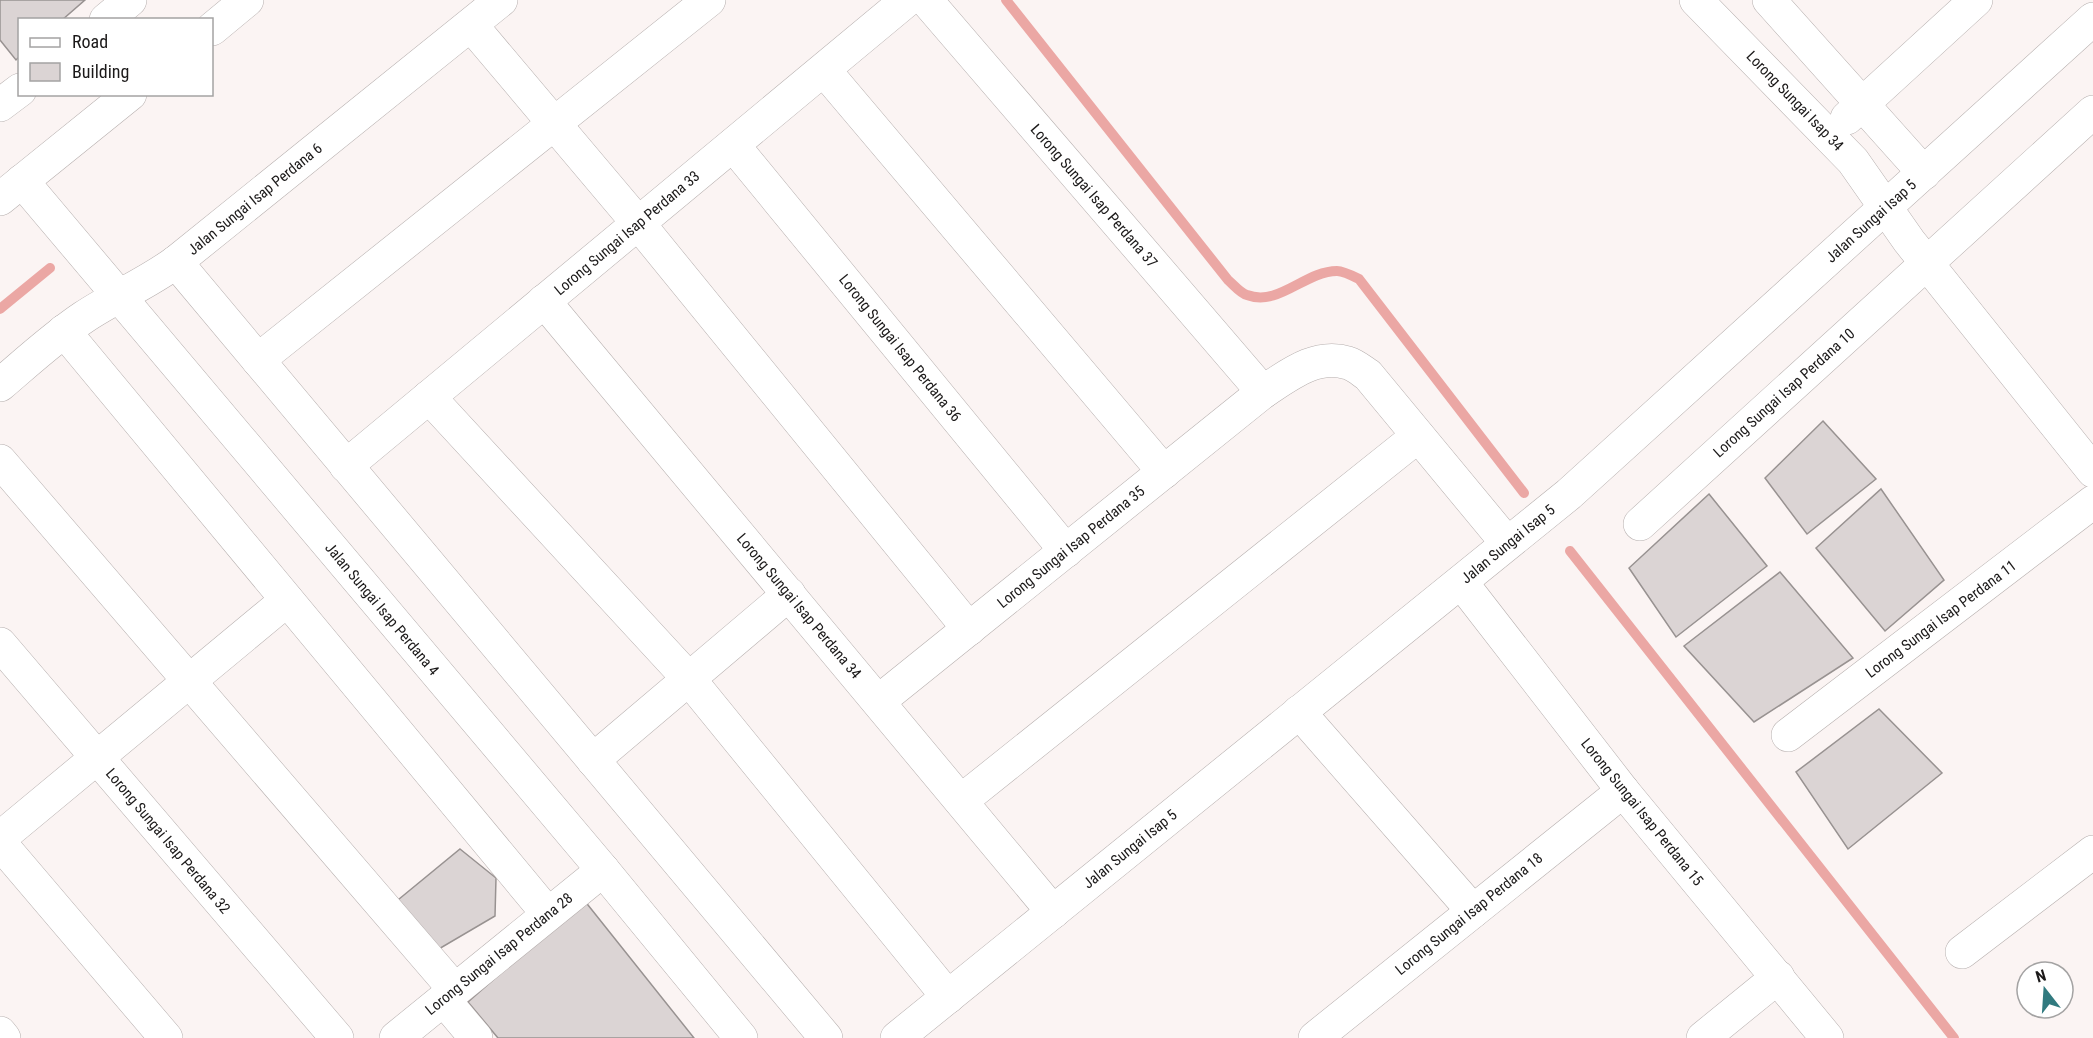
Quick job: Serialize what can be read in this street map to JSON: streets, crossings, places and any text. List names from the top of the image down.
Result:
{
  "streets": {
    "street": [
      "Lorong Sungai Isap 34",
      "Lorong Sungai Isap Perdana 37",
      "Jalan Sungai Isap Perdana 6",
      "Jalan Sungai Isap 5",
      "Lorong Sungai Isap Perdana 33",
      "Lorong Sungai Isap Perdana 36",
      "Lorong Sungai Isap Perdana 10",
      "Lorong Sungai Isap Perdana 35",
      "Lorong Sungai Isap Perdana 34",
      "Jalan Sungai Isap Perdana 4",
      "Lorong Sungai Isap Perdana 11",
      "Lorong Sungai Isap Perdana 15",
      "Lorong Sungai Isap Perdana 32",
      "Lorong Sungai Isap Perdana 18",
      "Lorong Sungai Isap Perdana 28"
    ]
  },
  "crossings": [
    ["Lorong Sungai Isap 34", "Jalan Sungai Isap 5"],
    ["Lorong Sungai Isap Perdana 37", "Lorong Sungai Isap Perdana 35"],
    ["Jalan Sungai Isap Perdana 6", "Jalan Sungai Isap Perdana 4"],
    ["Jalan Sungai Isap 5", "Lorong Sungai Isap Perdana 35"],
    ["Jalan Sungai Isap 5", "Lorong Sungai Isap Perdana 34"],
    ["Jalan Sungai Isap 5", "Lorong Sungai Isap Perdana 15"],
    ["Lorong Sungai Isap Perdana 33", "Lorong Sungai Isap Perdana 36"],
    ["Lorong Sungai Isap Perdana 33", "Lorong Sungai Isap Perdana 34"],
    ["Lorong Sungai Isap Perdana 36", "Lorong Sungai Isap Perdana 35"],
    ["Lorong Sungai Isap Perdana 35", "Lorong Sungai Isap Perdana 34"],
    ["Jalan Sungai Isap Perdana 4", "Lorong Sungai Isap Perdana 28"],
    ["Lorong Sungai Isap Perdana 15", "Lorong Sungai Isap Perdana 18"]
  ],
  "legend": ["Road", "Building"],
  "north": "top"
}
